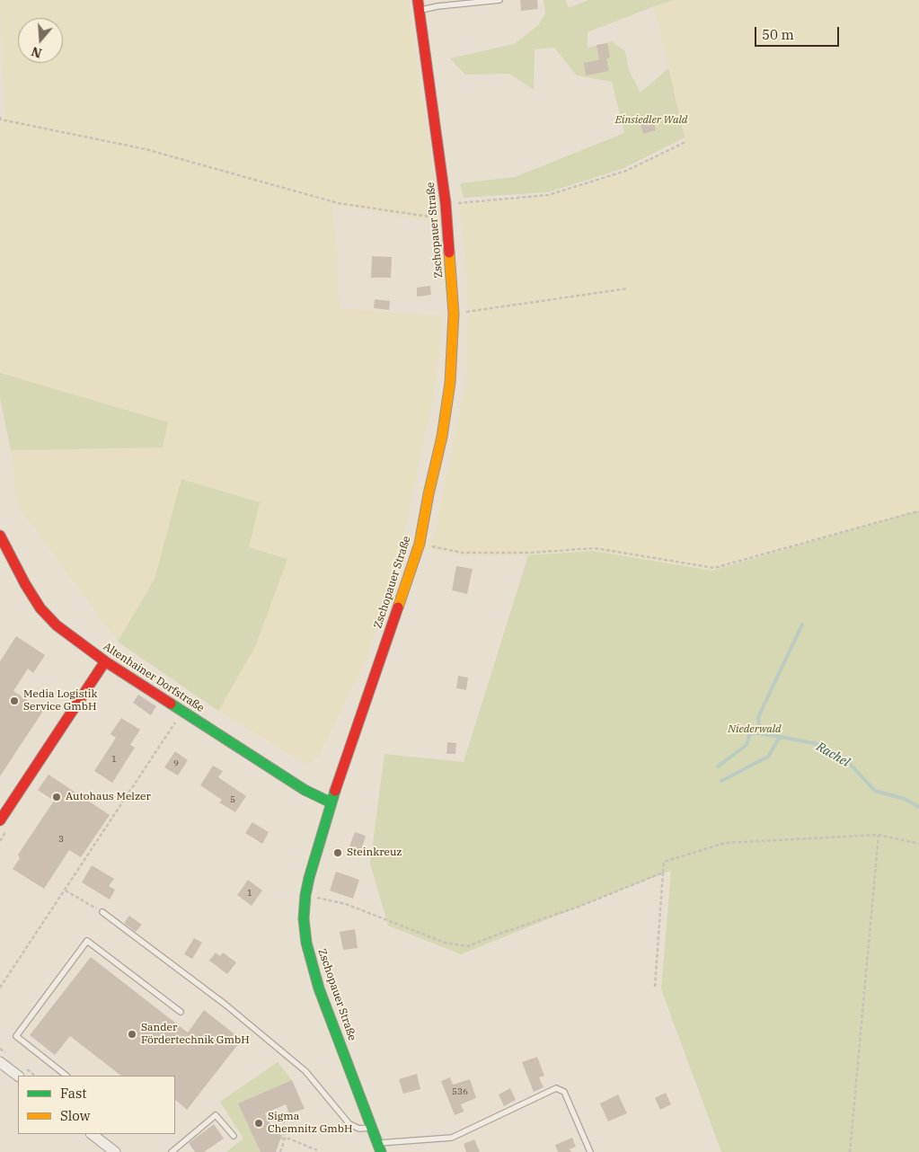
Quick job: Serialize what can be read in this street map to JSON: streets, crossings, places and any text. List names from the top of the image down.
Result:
{
  "streets": {
    "street": ["Zschopauer Straße", "Altenhainer Dorfstraße"]
  },
  "crossings": [
    ["Zschopauer Straße", "Altenhainer Dorfstraße"]
  ],
  "water": ["Rachel"],
  "parks": ["Einsiedler Wald", "Niederwald"],
  "places": [
    "Media Logistik Service GmbH",
    "Autohaus Melzer",
    "Steinkreuz",
    "Sander Fördertechnik GmbH",
    "Sigma Chemnitz GmbH"
  ],
  "house_numbers": [
    "1",
    "9",
    "5",
    "3",
    "1",
    "536"
  ],
  "legend": ["Fast", "Slow"],
  "scale_bar": "50 m",
  "north": "bottom"
}
